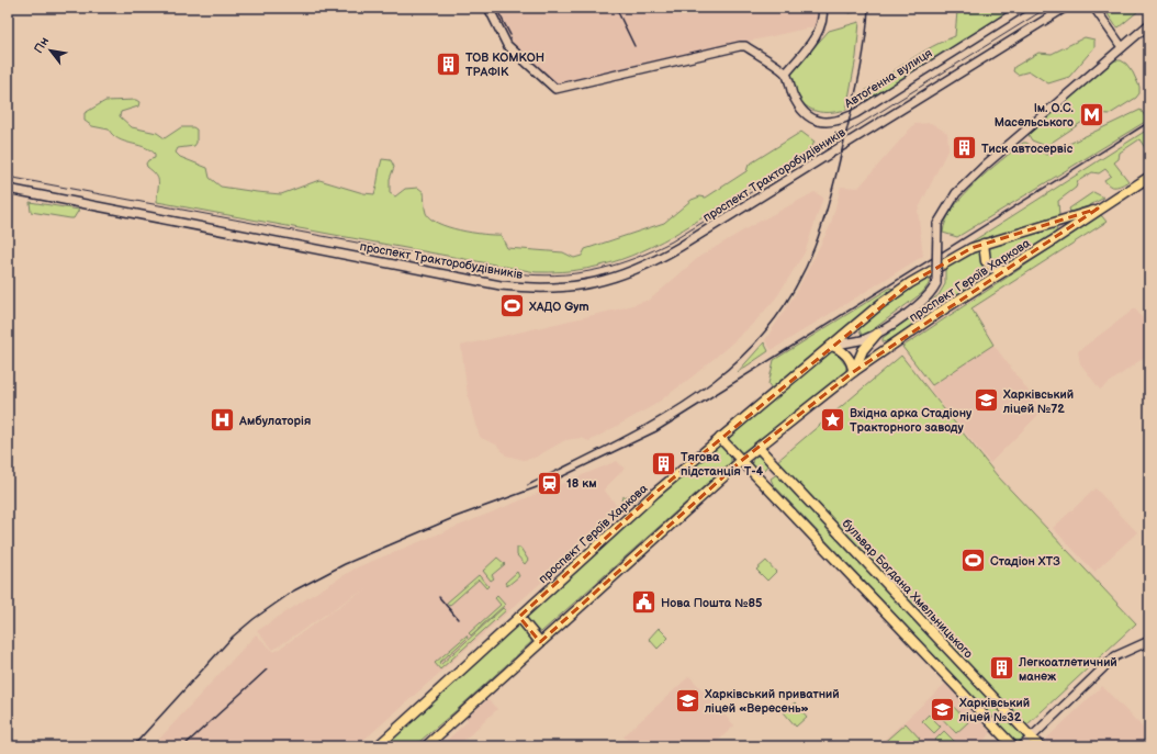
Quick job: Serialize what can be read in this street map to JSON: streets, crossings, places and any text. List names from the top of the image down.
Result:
{
  "streets": {
    "main road": [
      "Автоґенна вулиця",
      "проспект Тракторобудівників",
      "проспект Героїв Харкова",
      "бульвар Богдана Хмельницького"
    ]
  },
  "crossings": [
    ["проспект Героїв Харкова", "бульвар Богдана Хмельницького"]
  ],
  "places": {
    "building": [
      "ТОВ КОМКОН ТРАФІК",
      "Тиск автосервіс",
      "Тягова підстанція Т-4",
      "Легкоатлетичний манеж"
    ],
    "metro station": ["Ім. О.С. Масельського"],
    "sports": ["ХАДО Gym", "Стадіон ХТЗ"],
    "school or university": ["Харківський ліцей №72", "Харківський приватний ліцей «Вересень»", "Харківський ліцей №32"],
    "place": ["Вхідна арка Стадіону Тракторного заводу"],
    "hospital": ["Амбулаторія"],
    "station": ["18 км"],
    "public building": ["Нова Пошта №85"]
  },
  "north": "top left"
}
